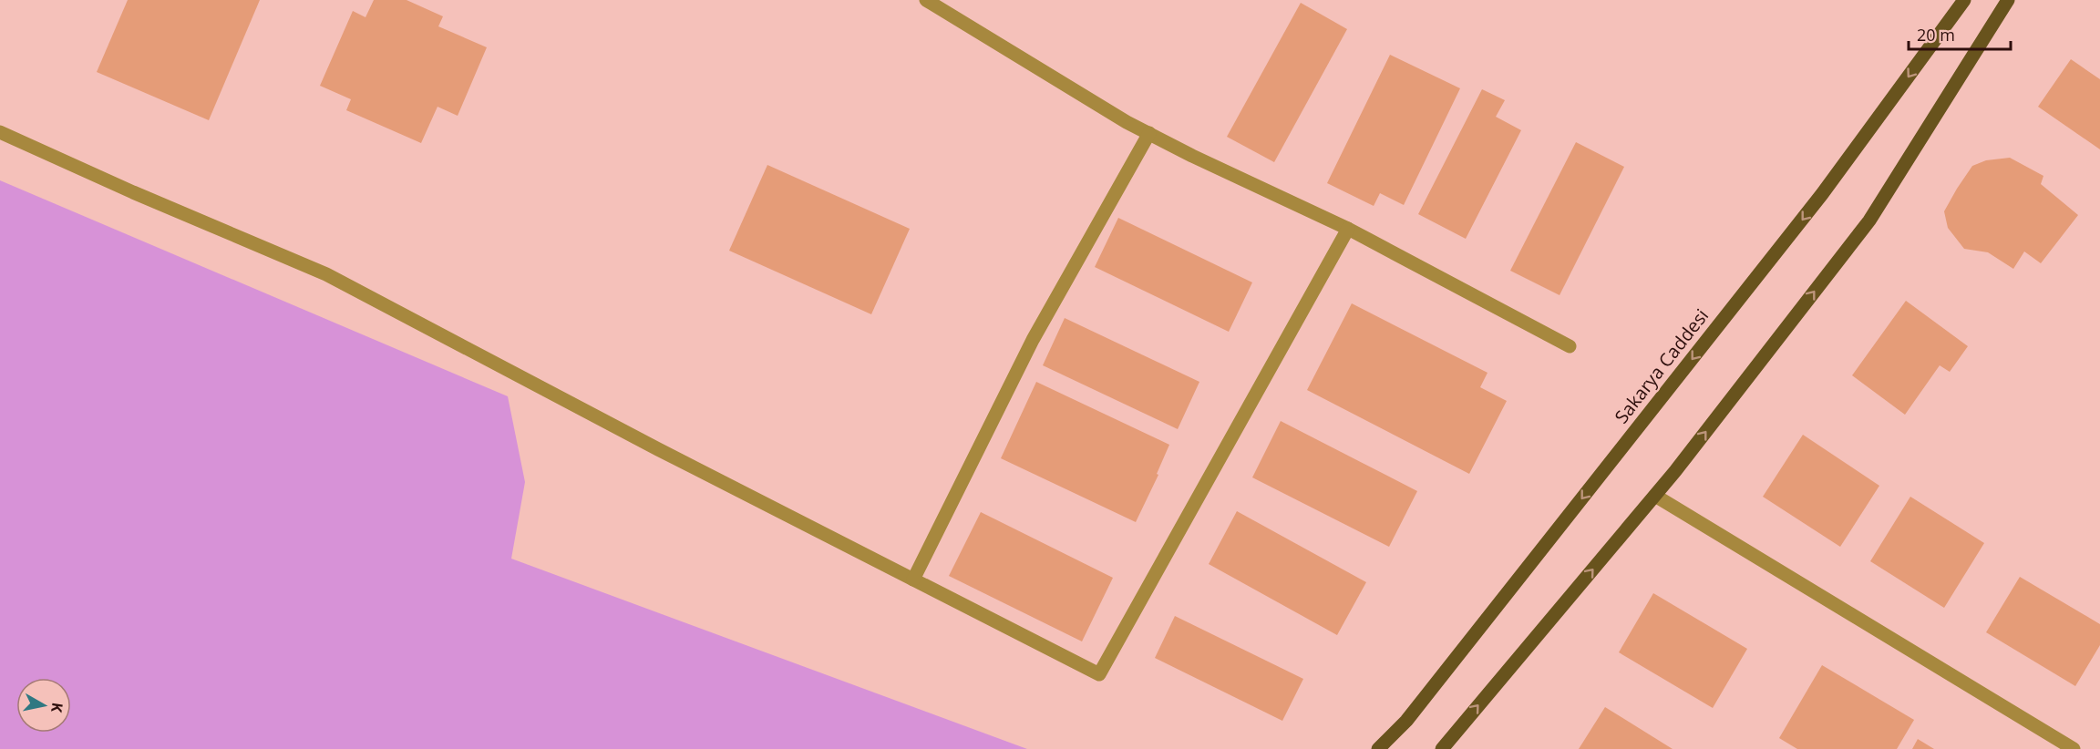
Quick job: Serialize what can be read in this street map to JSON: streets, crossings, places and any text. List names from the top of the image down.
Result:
{
  "streets": {
    "main road": ["Sakarya Caddesi"]
  },
  "scale_bar": "20 m",
  "north": "right"
}
